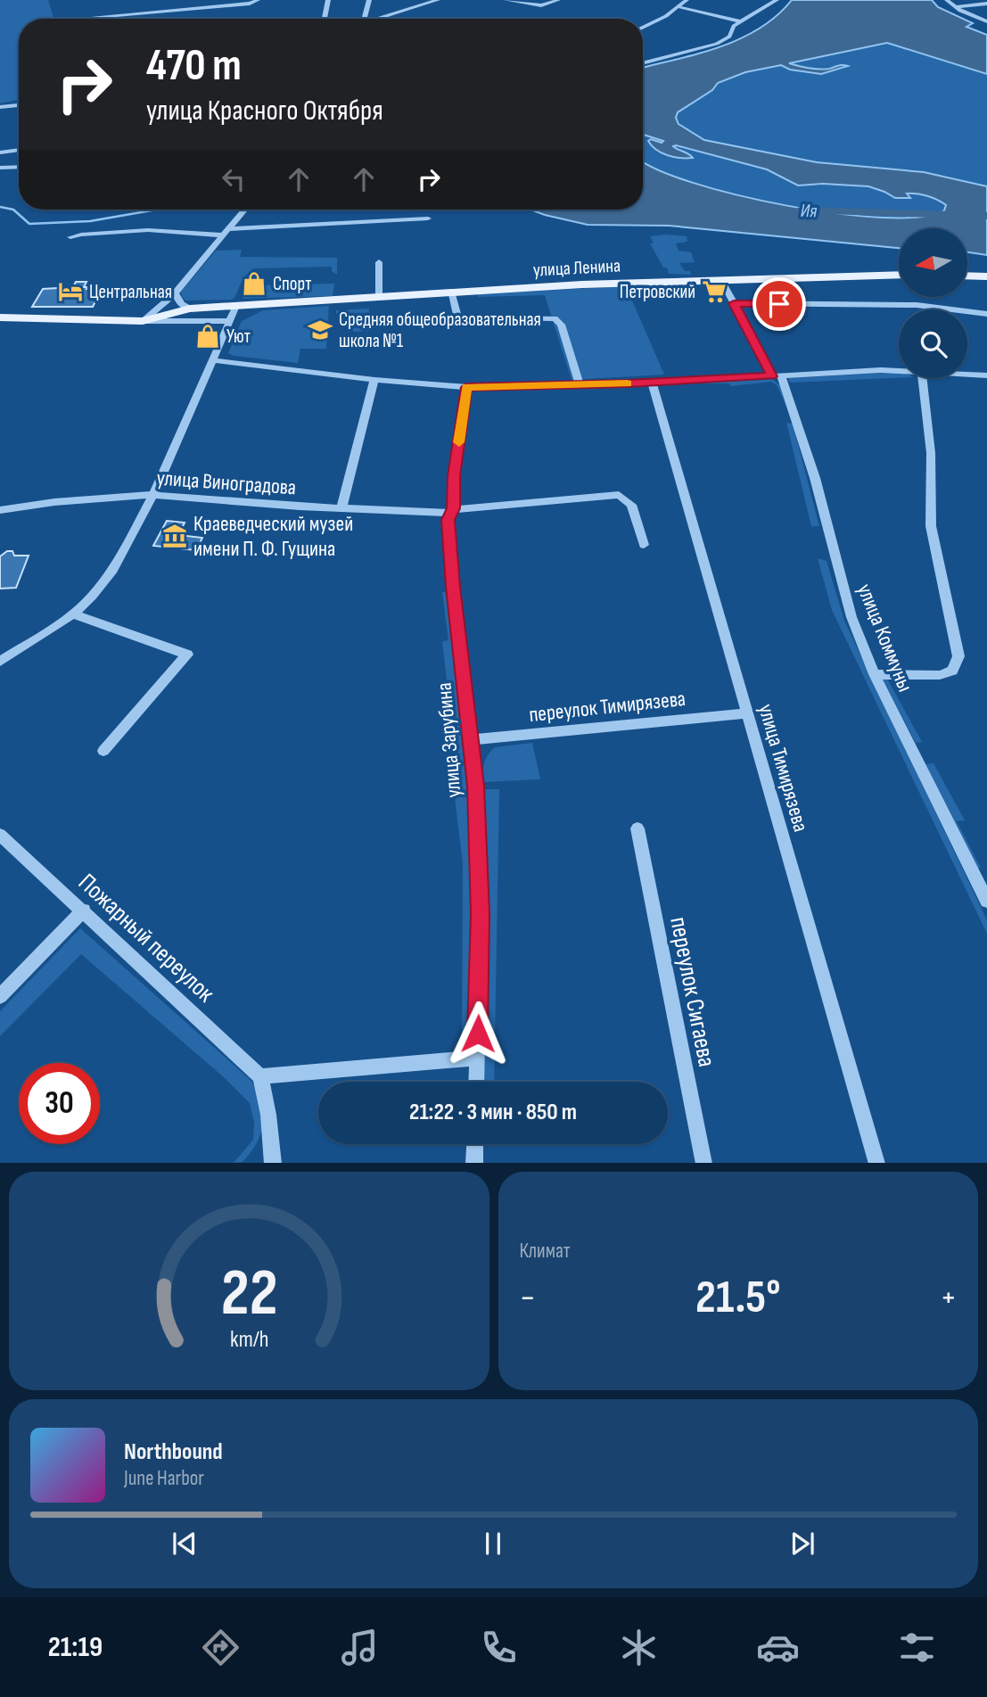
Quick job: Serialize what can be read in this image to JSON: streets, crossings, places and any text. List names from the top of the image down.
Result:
{
  "streets": {
    "main road": ["улица Ленина"],
    "street": [
      "улица Виноградова",
      "улица Коммуны",
      "переулок Тимирязева",
      "улица Зарубина",
      "улица Тимирязева",
      "Пожарный переулок",
      "переулок Сигаева"
    ]
  },
  "crossings": [
    ["улица Ленина", "улица Коммуны"],
    ["улица Виноградова", "улица Зарубина"],
    ["переулок Тимирязева", "улица Зарубина"],
    ["переулок Тимирязева", "улица Тимирязева"]
  ],
  "water": ["Ия"],
  "places": {
    "shop": ["Спорт", "Уют"],
    "hotel": ["Центральная"],
    "supermarket": ["Петровский"],
    "school or university": ["Средняя общеобразовательная школа №1"],
    "museum": ["Краеведческий музей имени П. Ф. Гущина"]
  },
  "north": "left",
  "page": {
    "turn": ["470 m", "улица Красного Октября"],
    "limit": "30",
    "trip": "21:22 · 3 мин · 850 m",
    "tile": "Климат",
    "heat": ["−", "21.5°", "+"],
    "song": ["Northbound", "June Harbor"],
    "tabs": "21:19",
    "gauge": ["22", "km/h"]
  }
}
